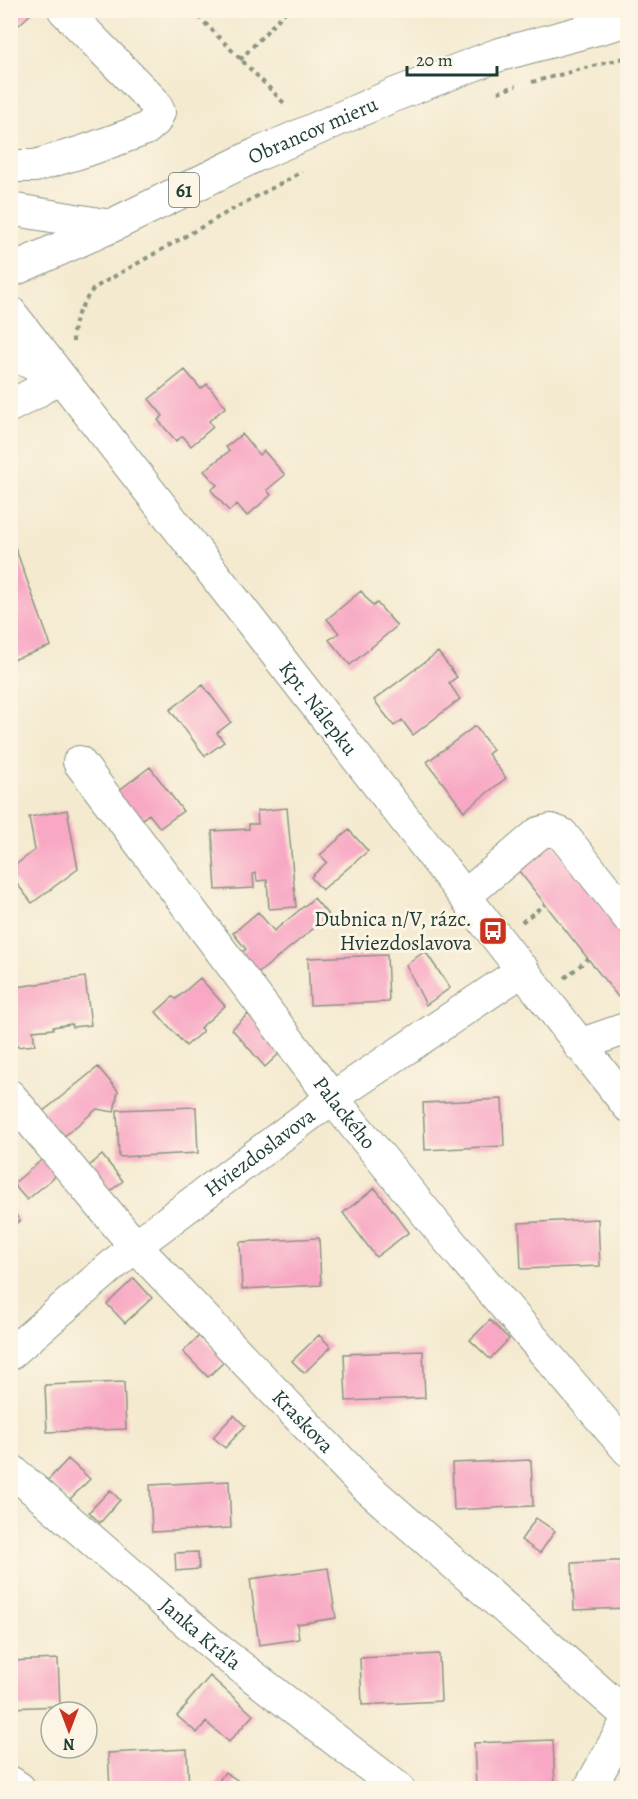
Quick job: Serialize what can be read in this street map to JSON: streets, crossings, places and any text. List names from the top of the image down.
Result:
{
  "streets": {
    "main road": ["Obrancov mieru", "61"],
    "street": [
      "Kpt. Nálepku",
      "Palackého",
      "Hviezdoslavova",
      "Kraskova",
      "Janka Kráľa"
    ]
  },
  "crossings": [
    ["Kpt. Nálepku", "Hviezdoslavova"],
    ["Palackého", "Hviezdoslavova"],
    ["Hviezdoslavova", "Kraskova"]
  ],
  "places": {
    "bus stop": ["Dubnica n/V, rázc. Hviezdoslavova"]
  },
  "scale_bar": "20 m",
  "north": "bottom"
}
